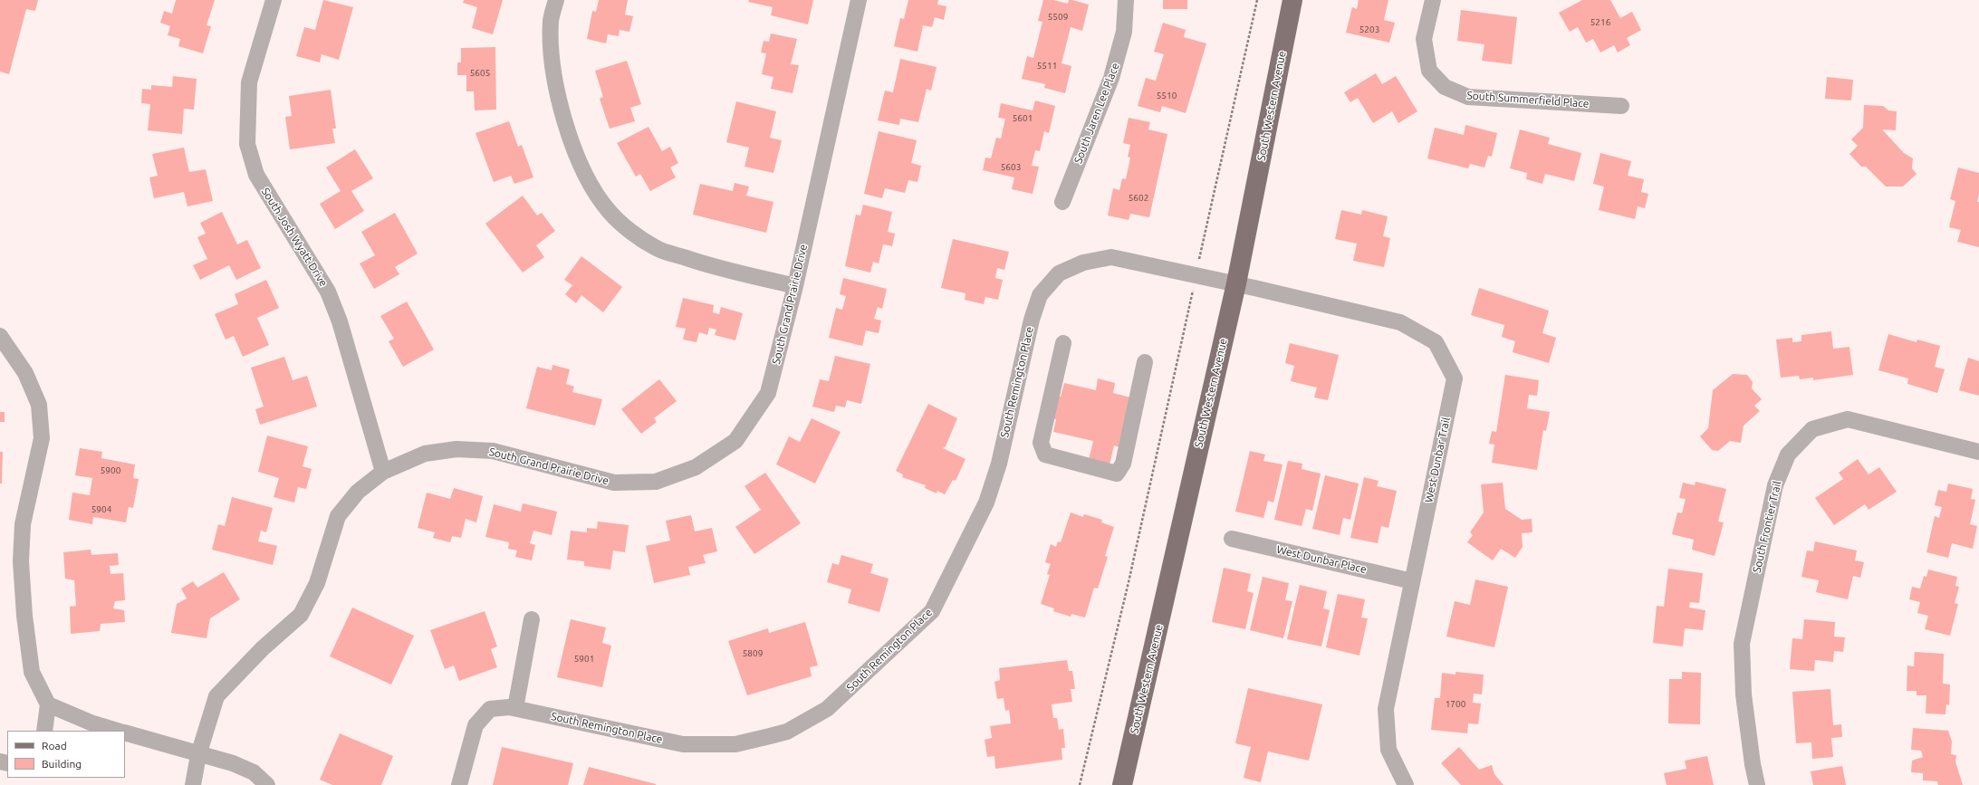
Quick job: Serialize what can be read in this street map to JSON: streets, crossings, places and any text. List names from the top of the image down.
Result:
{
  "streets": {
    "main road": ["South Western Avenue"],
    "street": [
      "South Summerfield Place",
      "South Jaren Lee Place",
      "South Josh Wyatt Drive",
      "South Grand Prairie Drive",
      "South Remington Place",
      "West Dunbar Trail",
      "South Frontier Trail",
      "West Dunbar Place"
    ]
  },
  "crossings": [
    ["South Western Avenue", "South Remington Place"],
    ["South Western Avenue", "West Dunbar Trail"],
    ["South Josh Wyatt Drive", "South Grand Prairie Drive"],
    ["South Remington Place", "West Dunbar Trail"],
    ["West Dunbar Trail", "West Dunbar Place"]
  ],
  "house_numbers": [
    "5509",
    "5216",
    "5203",
    "5511",
    "5605",
    "5510",
    "5601",
    "5603",
    "5602",
    "5900",
    "5904",
    "5809",
    "5901",
    "1700"
  ],
  "legend": ["Road", "Building"]
}
